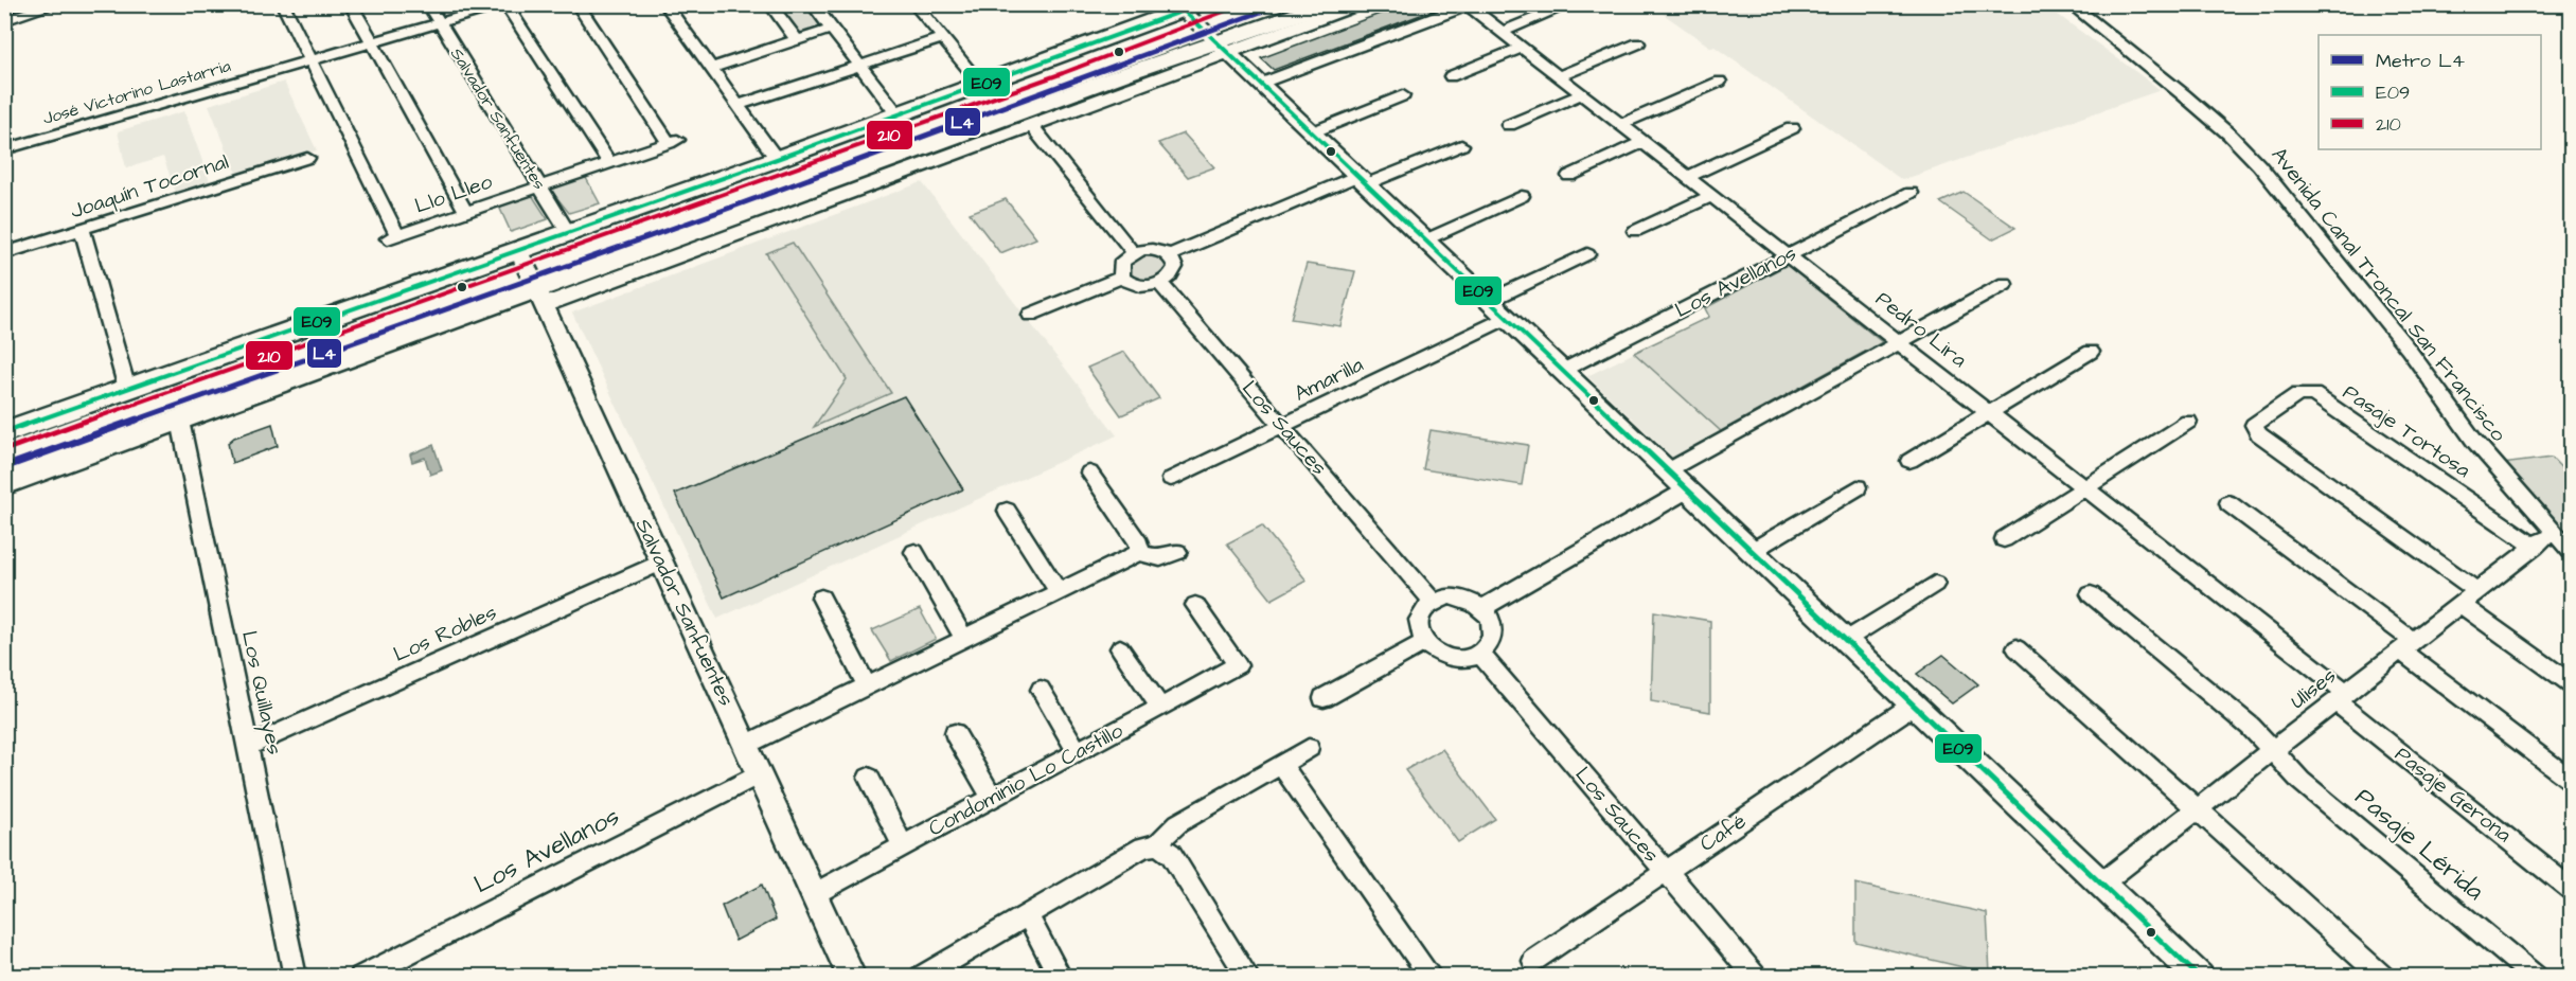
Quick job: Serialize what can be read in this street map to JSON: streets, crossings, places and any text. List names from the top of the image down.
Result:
{
  "streets": {
    "street": [
      "José Victorino Lastarria",
      "Salvador Sanfuentes",
      "Joaquín Tocornal",
      "Llo Lleo",
      "Los Avellanos",
      "Avenida Canal Troncal San Francisco",
      "Pedro Lira",
      "Amarilla",
      "Los Sauces",
      "Pasaje Tortosa",
      "Los Robles",
      "Ulises",
      "Los Quillayes",
      "Condominio Lo Castillo",
      "Pasaje Gerona",
      "Café",
      "Pasaje Lérida"
    ]
  },
  "crossings": [
    ["José Victorino Lastarria", "Salvador Sanfuentes"],
    ["José Victorino Lastarria", "Llo Lleo"],
    ["Salvador Sanfuentes", "Llo Lleo"],
    ["Salvador Sanfuentes", "Los Avellanos"],
    ["Salvador Sanfuentes", "Los Robles"],
    ["Salvador Sanfuentes", "Condominio Lo Castillo"],
    ["Los Avellanos", "Pedro Lira"],
    ["Avenida Canal Troncal San Francisco", "Ulises"],
    ["Pedro Lira", "Ulises"],
    ["Pedro Lira", "Pasaje Gerona"],
    ["Amarilla", "Los Sauces"],
    ["Los Sauces", "Café"],
    ["Pasaje Tortosa", "Ulises"],
    ["Los Robles", "Los Quillayes"],
    ["Ulises", "Pasaje Gerona"],
    ["Ulises", "Pasaje Lérida"]
  ],
  "lines": ["metro line L4", "transit line 210", "transit line E09"],
  "legend": ["Metro L4", "E09", "210"]
}
